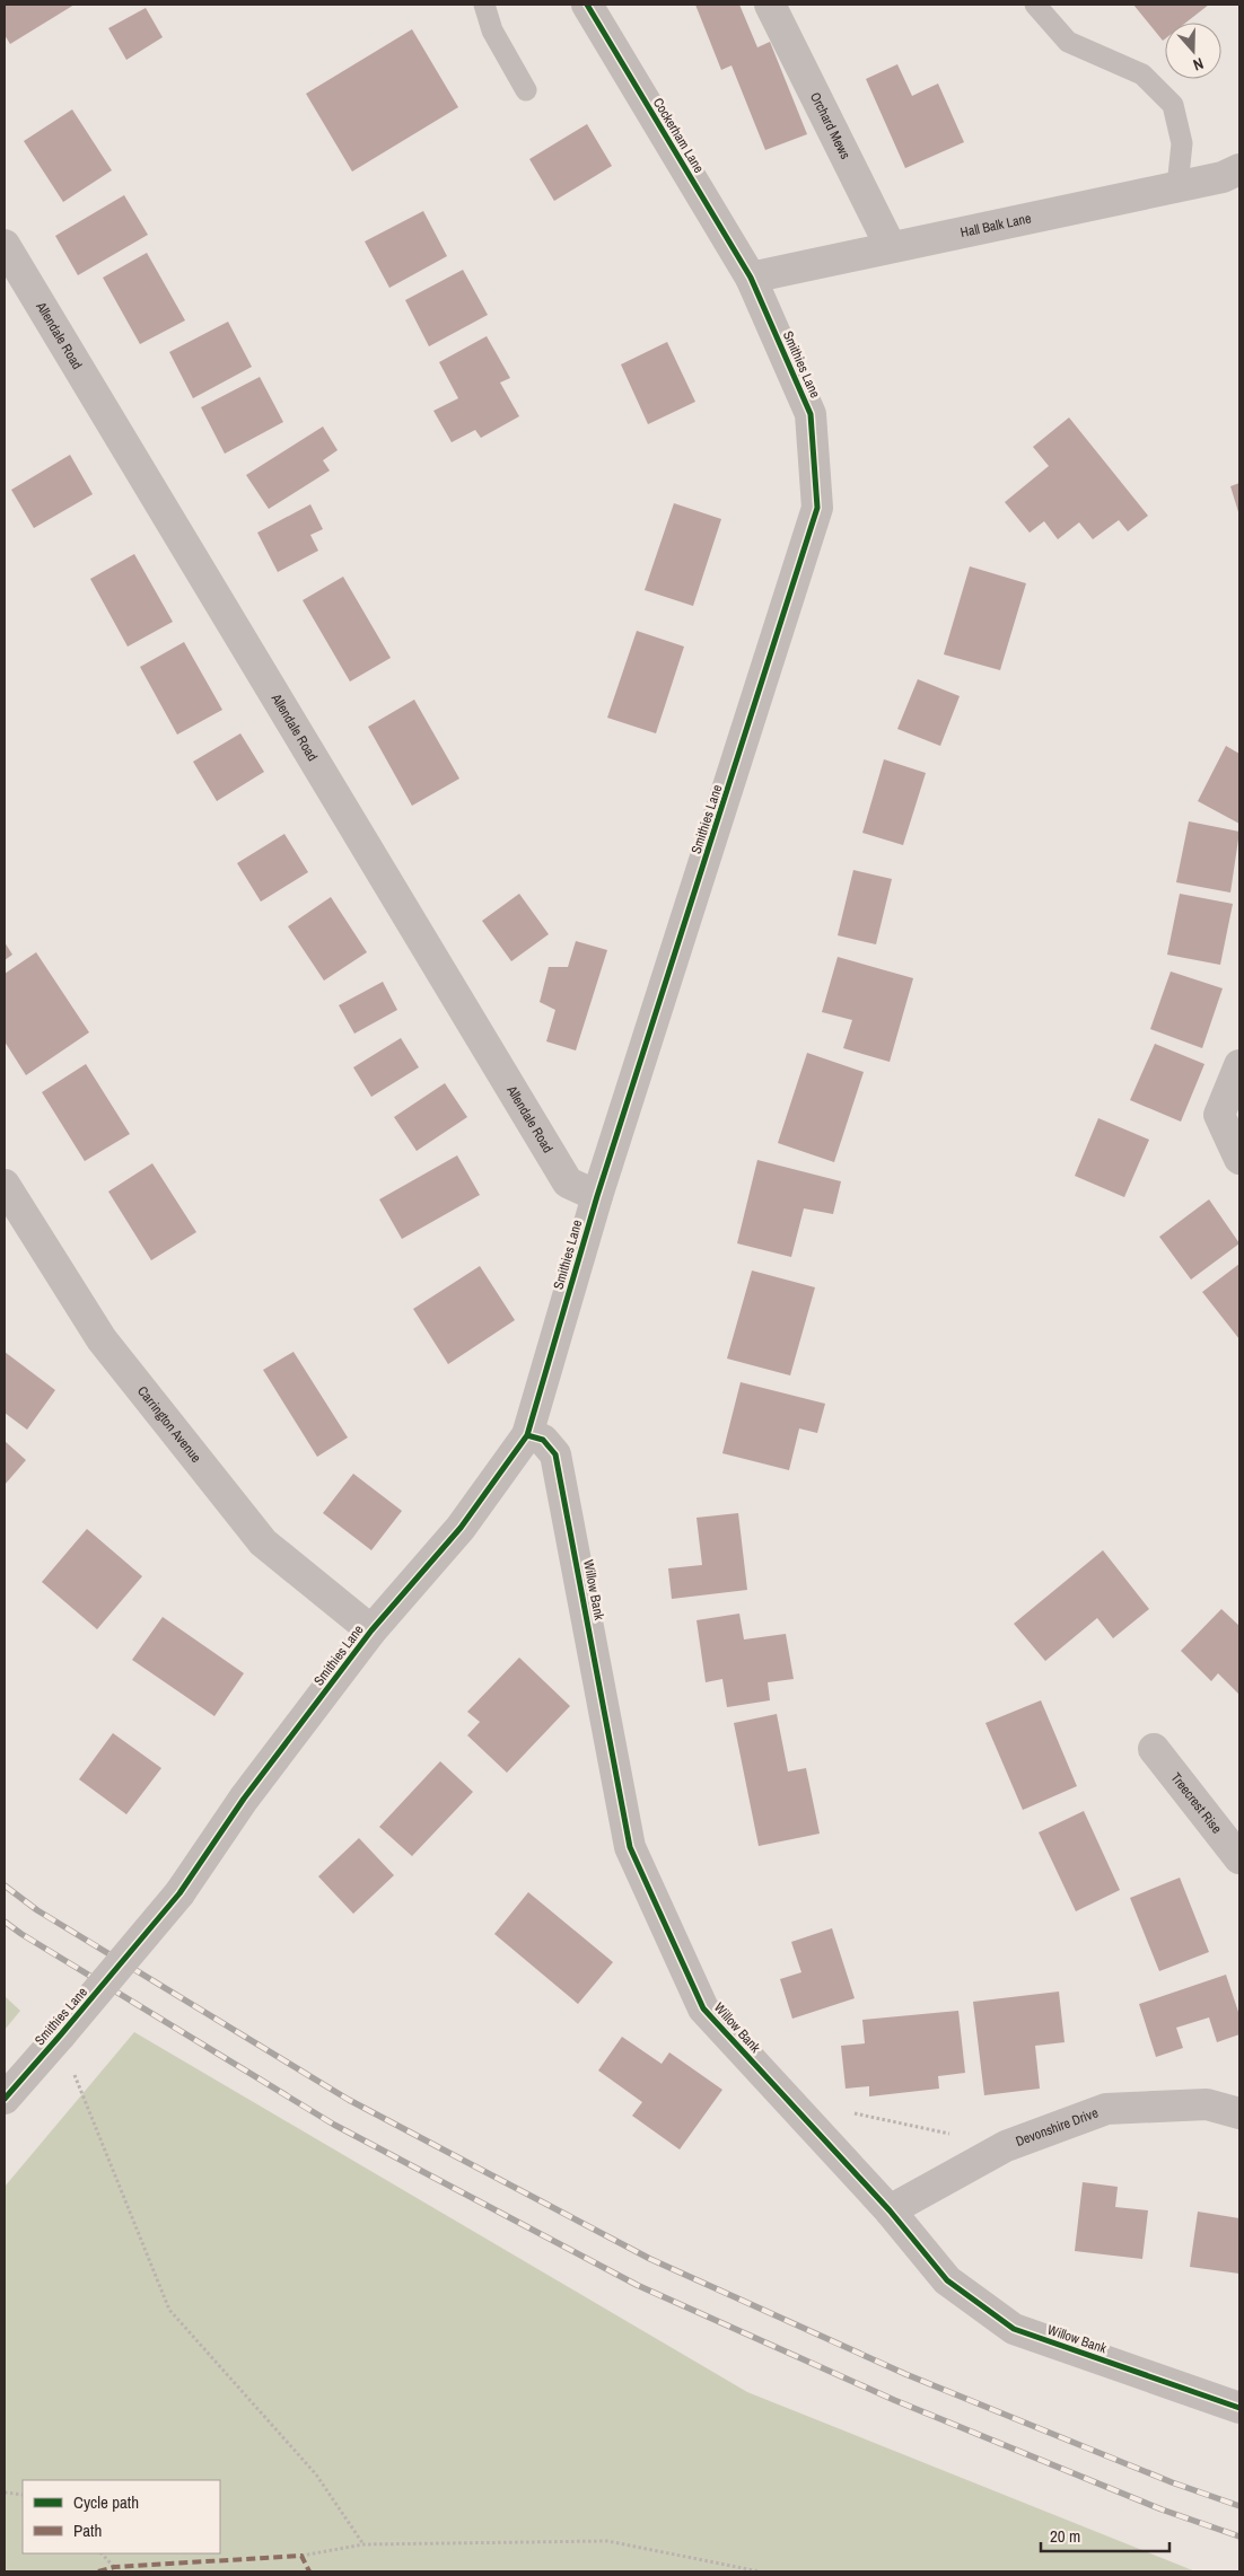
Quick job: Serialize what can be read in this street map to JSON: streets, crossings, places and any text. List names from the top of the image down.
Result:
{
  "streets": {
    "street": [
      "Orchard Mews",
      "Cockerham Lane",
      "Hall Balk Lane",
      "Allendale Road",
      "Smithies Lane",
      "Carrington Avenue",
      "Willow Bank",
      "Treecrest Rise",
      "Devonshire Drive"
    ]
  },
  "crossings": [
    ["Orchard Mews", "Hall Balk Lane"],
    ["Cockerham Lane", "Hall Balk Lane"],
    ["Cockerham Lane", "Smithies Lane"],
    ["Hall Balk Lane", "Smithies Lane"],
    ["Allendale Road", "Smithies Lane"],
    ["Smithies Lane", "Carrington Avenue"],
    ["Smithies Lane", "Willow Bank"],
    ["Willow Bank", "Devonshire Drive"]
  ],
  "legend": ["Cycle path", "Path"],
  "scale_bar": "20 m",
  "north": "bottom"
}
